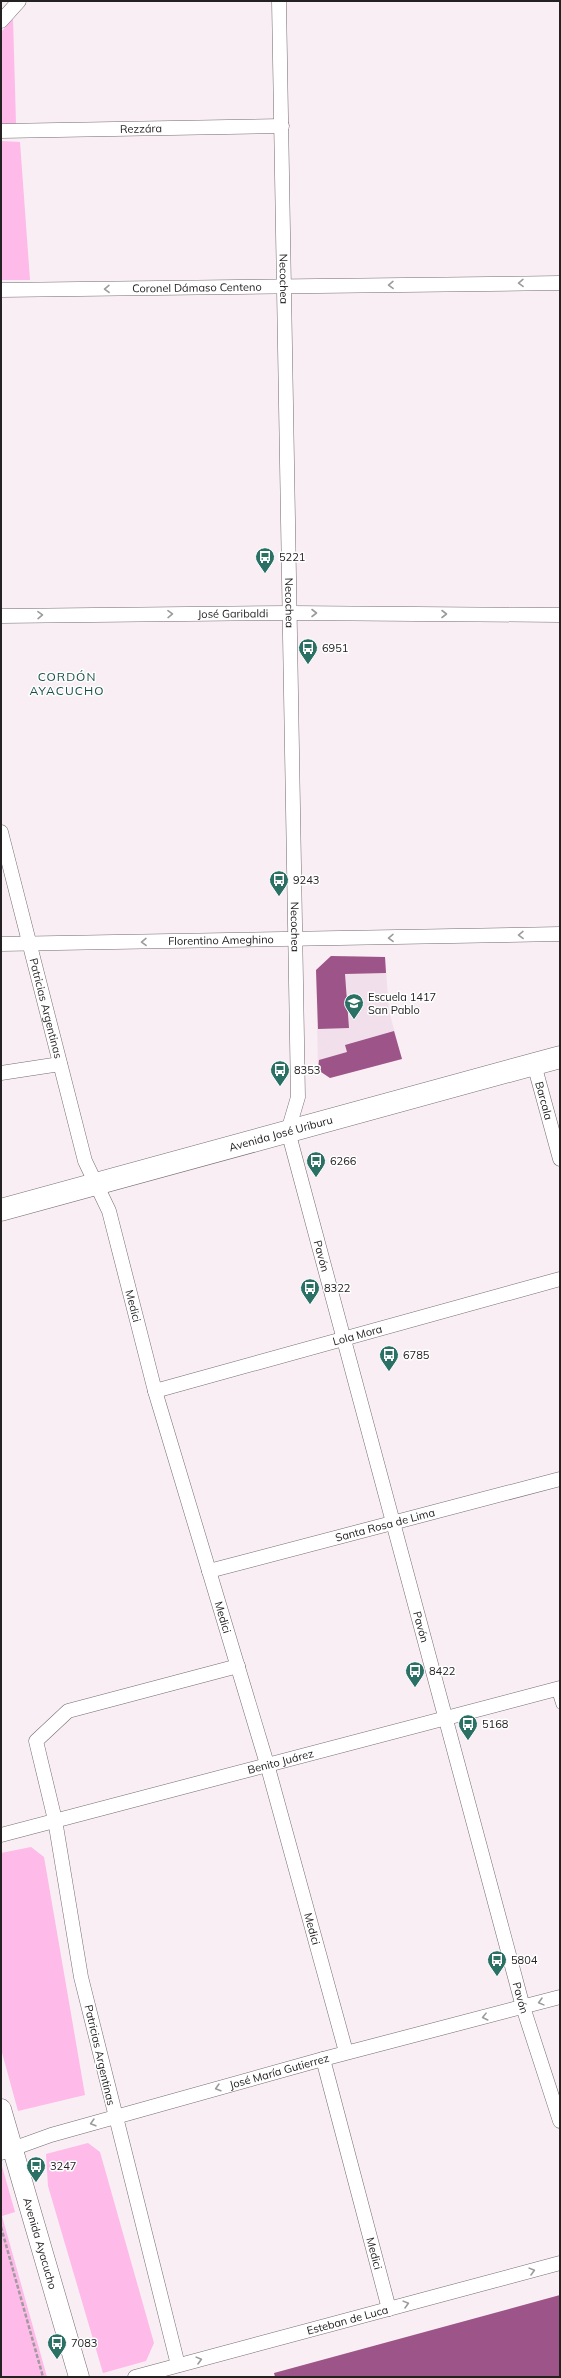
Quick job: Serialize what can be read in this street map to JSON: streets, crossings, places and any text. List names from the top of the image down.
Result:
{
  "streets": {
    "main road": ["Avenida José Uriburu", "Avenida Ayacucho"],
    "street": [
      "Rezzára",
      "Necochea",
      "Coronel Dámaso Centeno",
      "José Garibaldi",
      "Florentino Ameghino",
      "Patricias Argentinas",
      "Barcala",
      "Pavón",
      "Medici",
      "Lola Mora",
      "Santa Rosa de Lima",
      "Benito Juárez",
      "José María Gutierrez",
      "Esteban de Luca"
    ]
  },
  "crossings": [
    ["Rezzára", "Necochea"],
    ["Necochea", "Coronel Dámaso Centeno"],
    ["Necochea", "José Garibaldi"],
    ["Necochea", "Florentino Ameghino"],
    ["Necochea", "Avenida José Uriburu"],
    ["Necochea", "Pavón"],
    ["Florentino Ameghino", "Patricias Argentinas"],
    ["Patricias Argentinas", "Avenida José Uriburu"],
    ["Patricias Argentinas", "Medici"],
    ["Patricias Argentinas", "Benito Juárez"],
    ["Patricias Argentinas", "José María Gutierrez"],
    ["Patricias Argentinas", "Esteban de Luca"],
    ["Barcala", "Avenida José Uriburu"],
    ["Avenida José Uriburu", "Pavón"],
    ["Avenida José Uriburu", "Medici"],
    ["Pavón", "Lola Mora"],
    ["Pavón", "Santa Rosa de Lima"],
    ["Pavón", "Benito Juárez"],
    ["Pavón", "José María Gutierrez"],
    ["Medici", "Lola Mora"],
    ["Medici", "Santa Rosa de Lima"],
    ["Medici", "Benito Juárez"],
    ["Medici", "José María Gutierrez"],
    ["Medici", "Esteban de Luca"],
    ["José María Gutierrez", "Avenida Ayacucho"]
  ],
  "one_way": [
    "Coronel Dámaso Centeno",
    "José Garibaldi",
    "Florentino Ameghino",
    "José María Gutierrez",
    "Esteban de Luca"
  ],
  "districts": ["CORDÓN AYACUCHO"],
  "places": {
    "bus stop": [
      "5221",
      "6951",
      "9243",
      "8353",
      "6266",
      "8322",
      "6785",
      "8422",
      "5168",
      "5804",
      "3247",
      "7083"
    ],
    "school or university": ["Escuela 1417 San Pablo"]
  }
}
